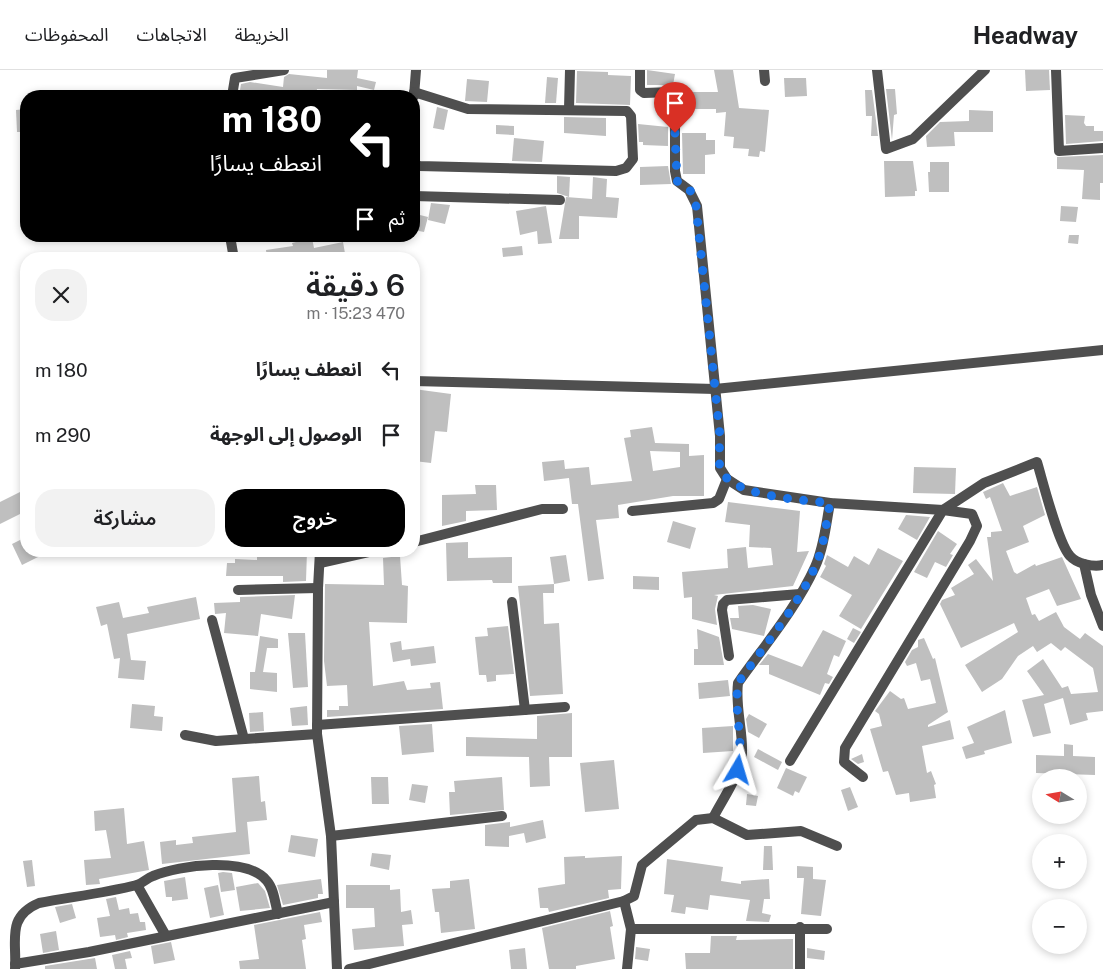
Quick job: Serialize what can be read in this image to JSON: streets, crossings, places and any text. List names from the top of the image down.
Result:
{
  "north": "left",
  "page": {
    "header": "Headway",
    "nav": ["الخريطة", "الاتجاهات", "المحفوظات"],
    "turn": ["180 m", "انعطف يسارًا"],
    "then": "ثم",
    "heading": ["6 دقيقة", "470 m · 15:23"],
    "list": [
      {
        "name": "انعطف يسارًا",
        "value": "180 m"
      },
      {
        "name": "الوصول إلى الوجهة",
        "value": "290 m"
      }
    ],
    "buttons": ["خروج", "مشاركة"],
    "map_buttons": ["+", "−"]
  }
}
